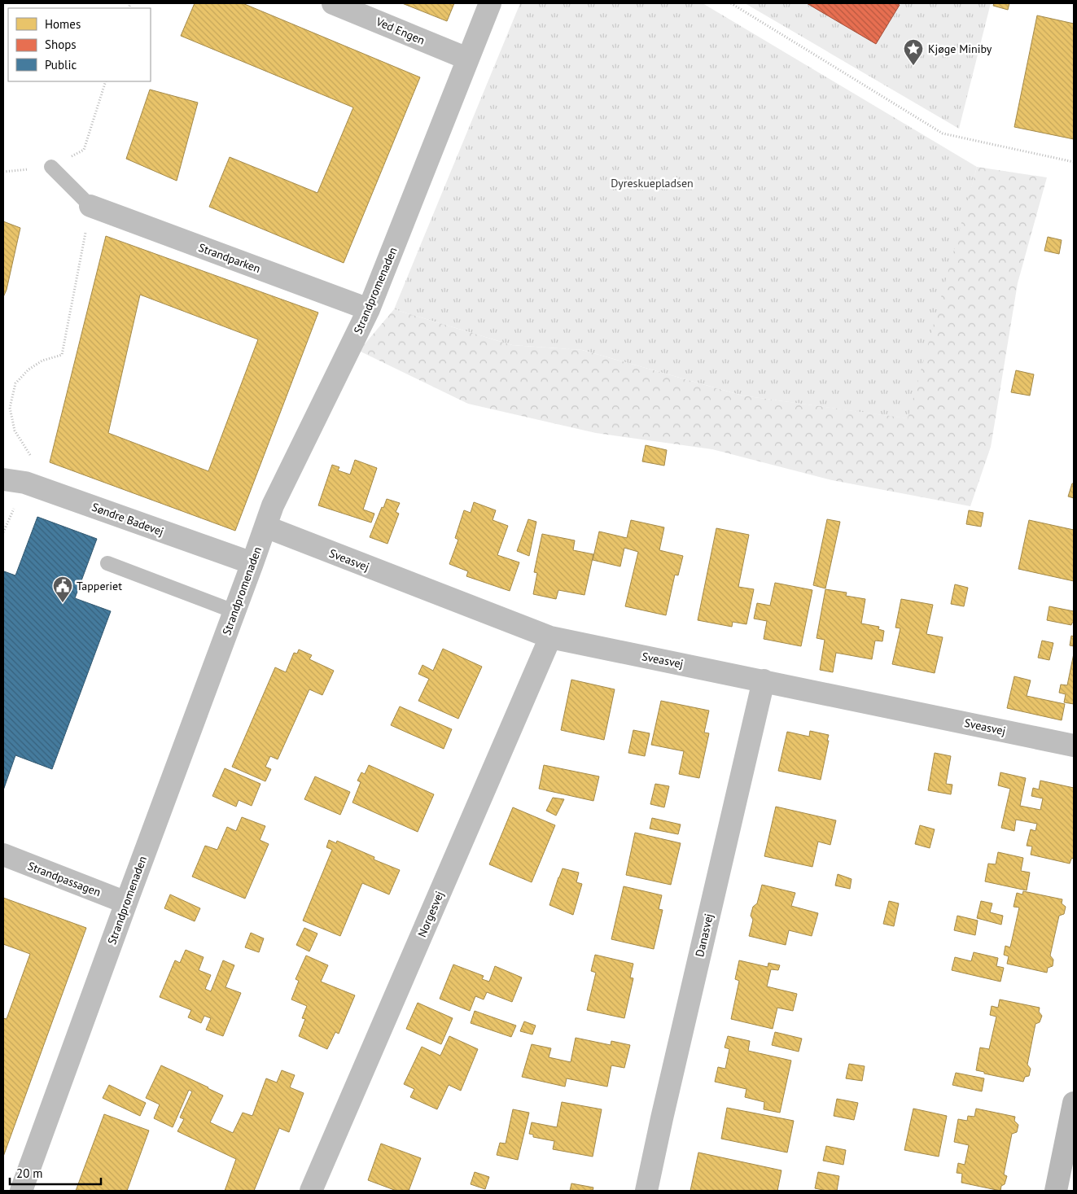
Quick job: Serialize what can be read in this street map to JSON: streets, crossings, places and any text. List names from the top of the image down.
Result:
{
  "streets": {
    "street": [
      "Ved Engen",
      "Strandparken",
      "Strandpromenaden",
      "Søndre Badevej",
      "Sveasvej",
      "Strandpassagen",
      "Norgesvej",
      "Danasvej"
    ]
  },
  "crossings": [
    ["Ved Engen", "Strandpromenaden"],
    ["Strandparken", "Strandpromenaden"],
    ["Strandpromenaden", "Søndre Badevej"],
    ["Strandpromenaden", "Sveasvej"],
    ["Strandpromenaden", "Strandpassagen"],
    ["Sveasvej", "Norgesvej"],
    ["Sveasvej", "Danasvej"]
  ],
  "parks": ["Dyreskuepladsen"],
  "places": {
    "place": ["Kjøge Miniby"],
    "public building": ["Tapperiet"]
  },
  "legend": ["Homes", "Shops", "Public"],
  "scale_bar": "20 m"
}
